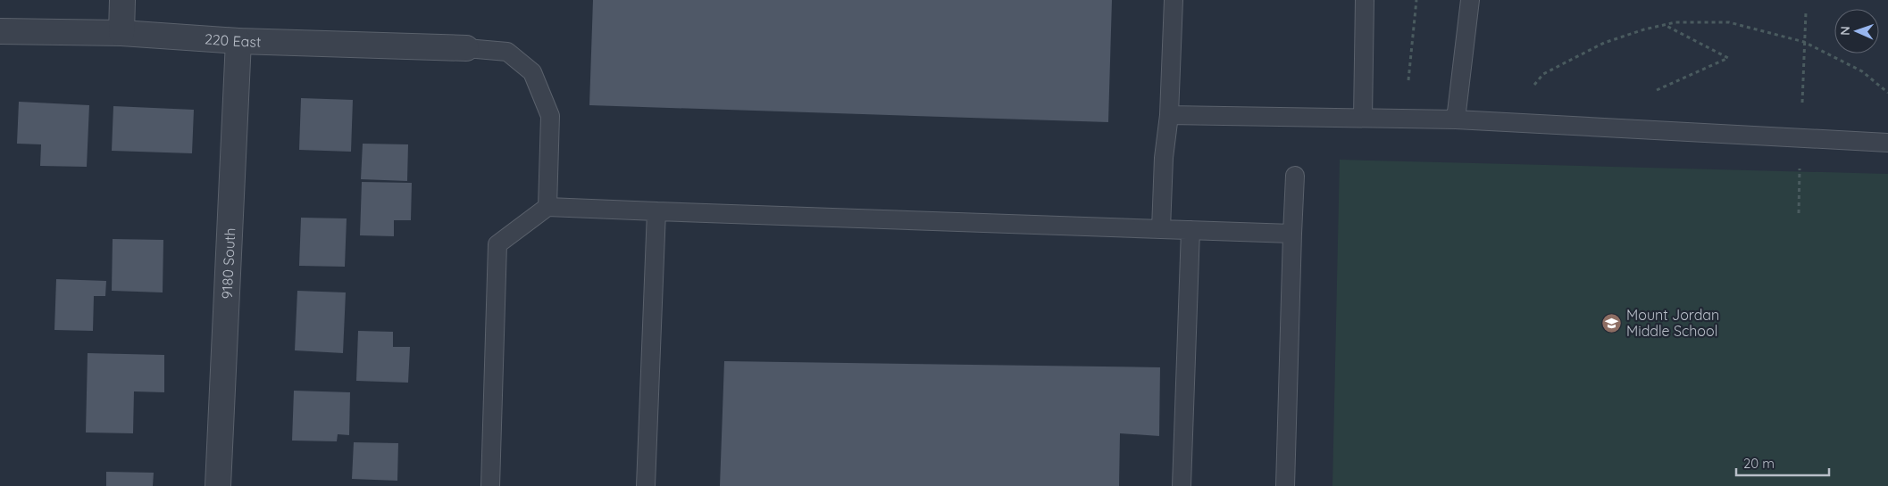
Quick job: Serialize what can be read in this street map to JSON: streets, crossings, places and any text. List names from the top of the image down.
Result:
{
  "streets": {
    "street": ["220 East", "9180 South"]
  },
  "crossings": [
    ["220 East", "9180 South"]
  ],
  "places": {
    "school or university": ["Mount Jordan Middle School"]
  },
  "scale_bar": "20 m",
  "north": "left"
}
